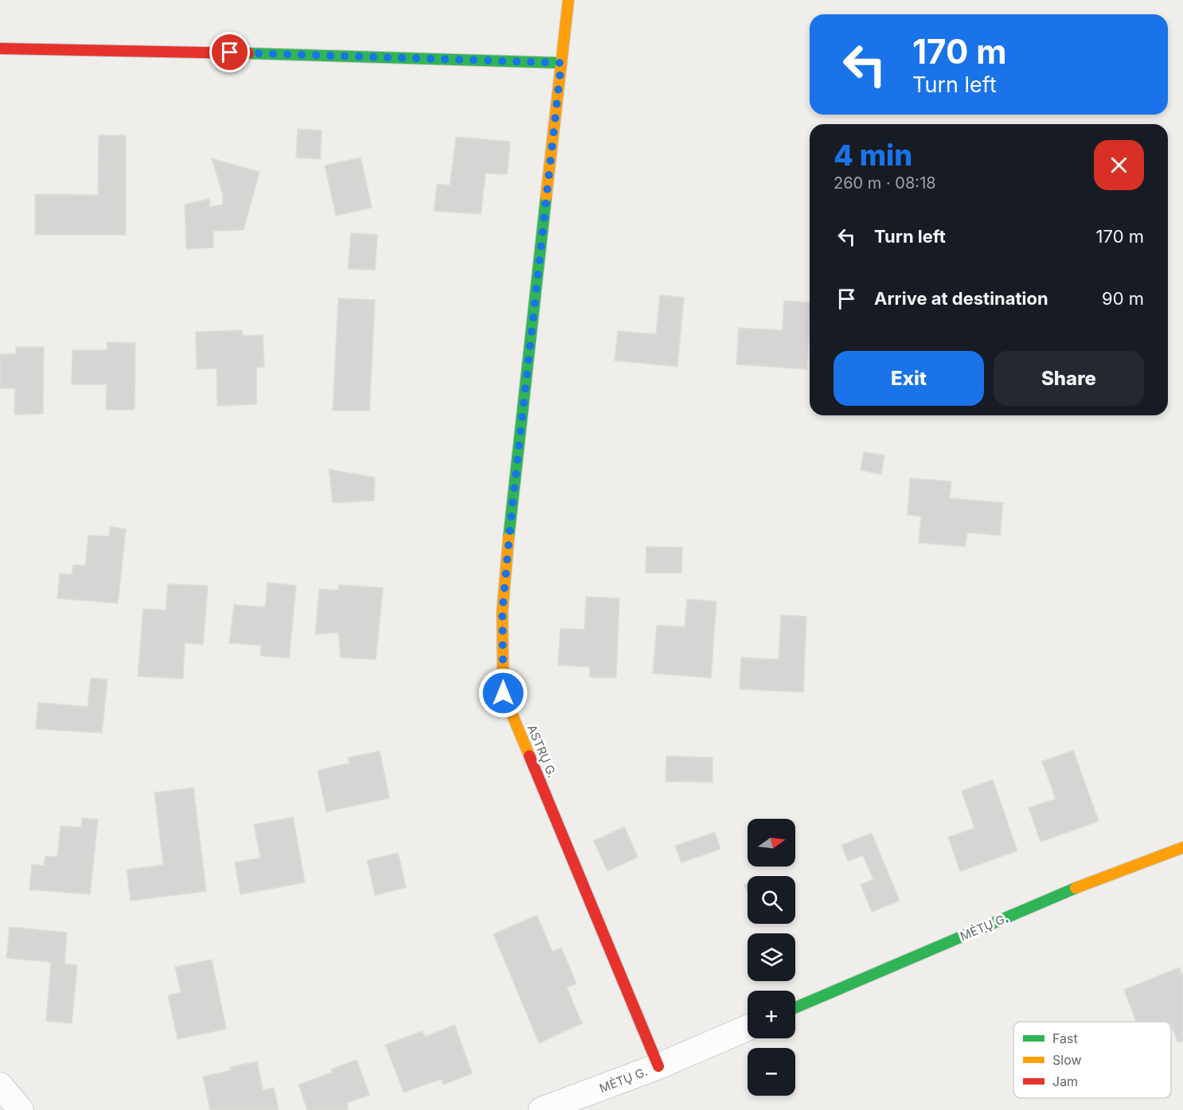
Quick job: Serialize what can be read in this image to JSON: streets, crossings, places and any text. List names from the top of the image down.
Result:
{
  "streets": {
    "street": ["ASTRŲ G.", "MĖTŲ G."]
  },
  "crossings": [
    ["ASTRŲ G.", "MĖTŲ G."]
  ],
  "legend": ["Fast", "Slow", "Jam"],
  "north": "right",
  "page": {
    "turn": ["170 m", "Turn left"],
    "heading": ["4 min", "260 m · 08:18"],
    "list": [
      {
        "name": "Turn left",
        "value": "170 m"
      },
      {
        "name": "Arrive at destination",
        "value": "90 m"
      }
    ],
    "buttons": ["Exit", "Share"],
    "map_buttons": ["+", "−"]
  }
}
